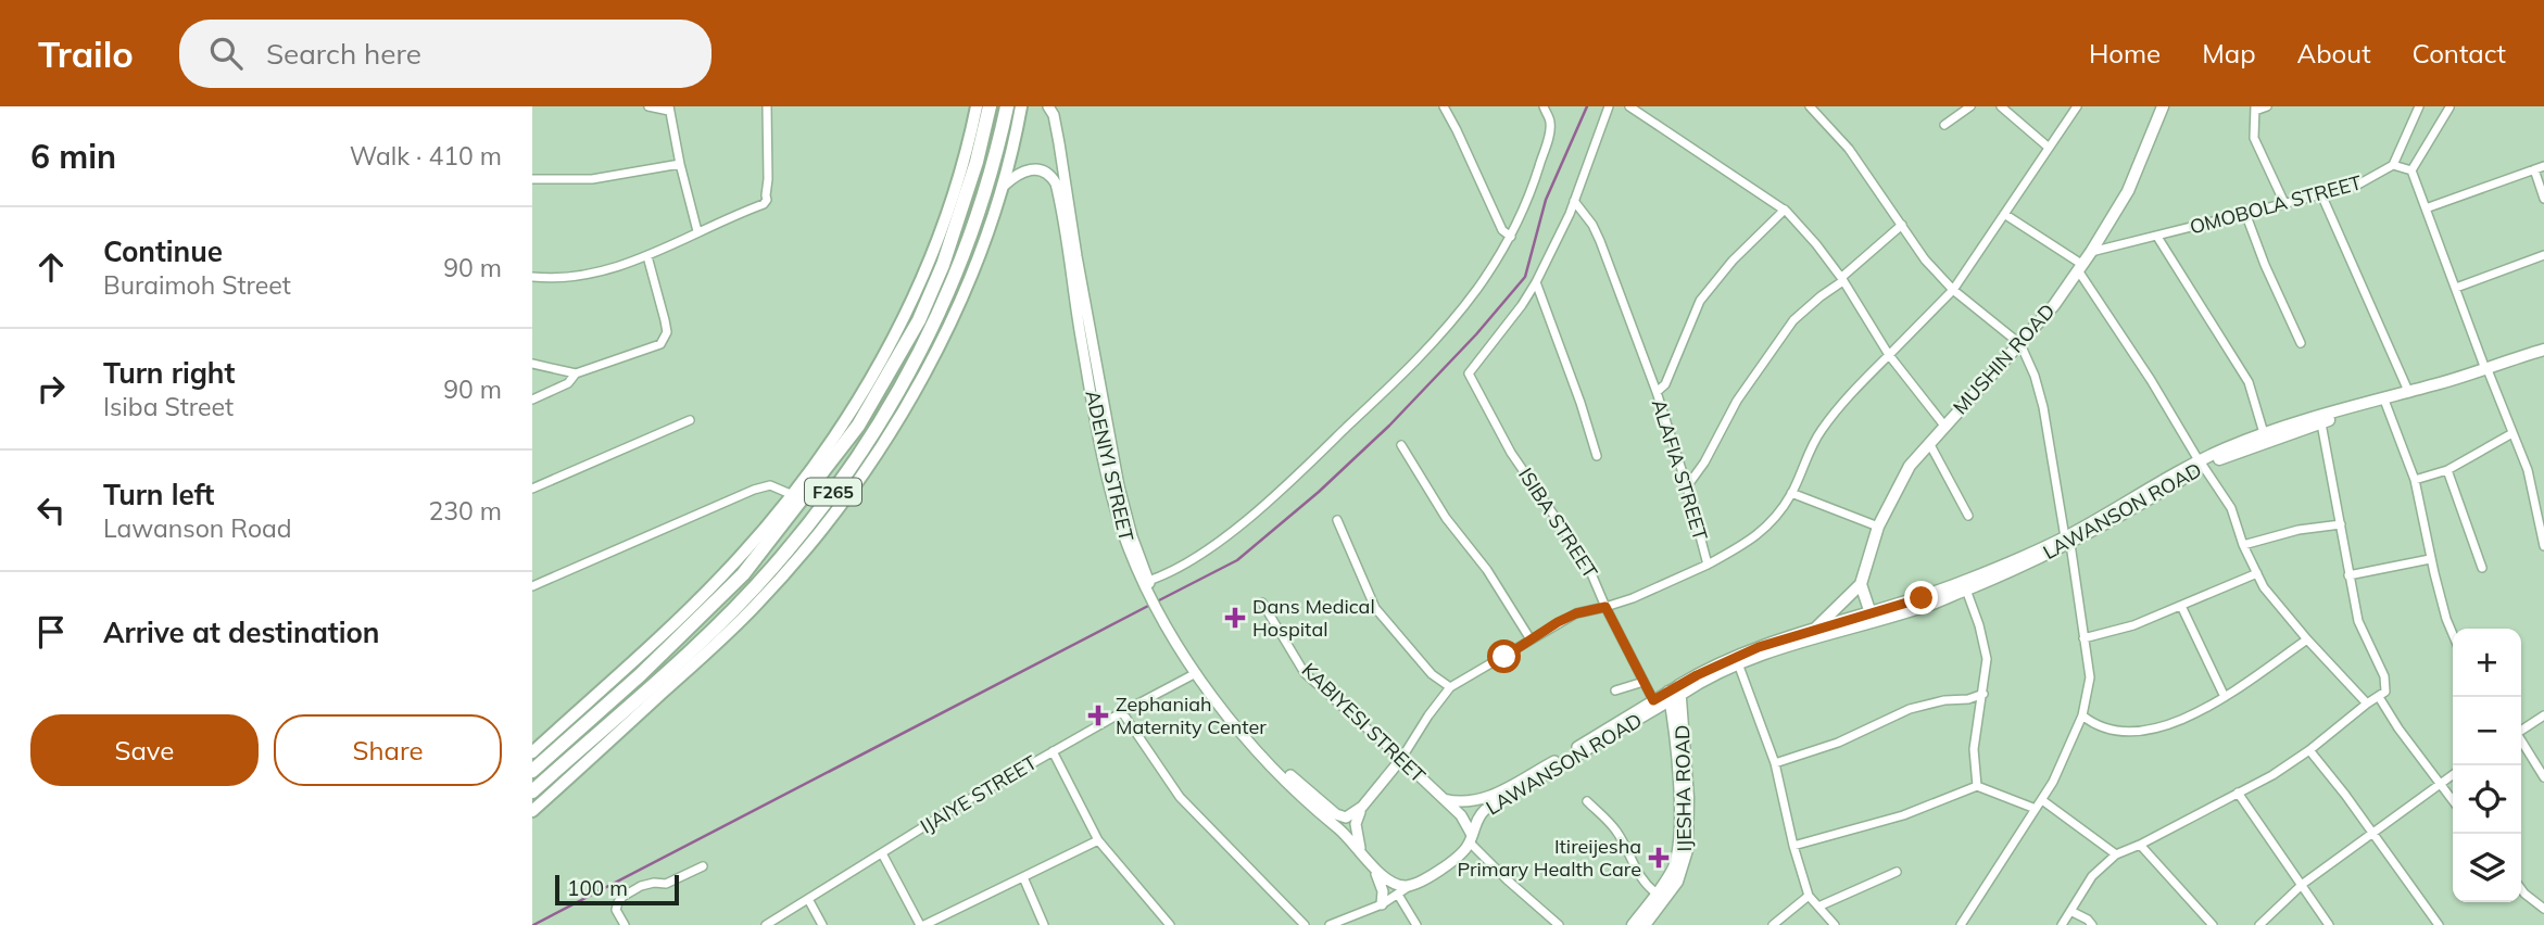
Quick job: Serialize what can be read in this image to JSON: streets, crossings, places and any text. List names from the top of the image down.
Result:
{
  "streets": {
    "highway": ["F265"],
    "main road": ["MUSHIN ROAD", "LAWANSON ROAD", "IJESHA ROAD"],
    "street": [
      "OMOBOLA STREET",
      "ADENIYI STREET",
      "ALAFIA STREET",
      "ISIBA STREET",
      "KABIYESI STREET",
      "IJAIYE STREET"
    ]
  },
  "crossings": [
    ["OMOBOLA STREET", "MUSHIN ROAD"],
    ["ADENIYI STREET", "LAWANSON ROAD"],
    ["ADENIYI STREET", "KABIYESI STREET"],
    ["ADENIYI STREET", "IJAIYE STREET"],
    ["LAWANSON ROAD", "KABIYESI STREET"],
    ["LAWANSON ROAD", "IJESHA ROAD"]
  ],
  "places": {
    "health": ["Dans Medical Hospital", "Zephaniah Maternity Center", "Itireijesha Primary Health Care"]
  },
  "scale_bar": "100 m",
  "page": {
    "header": "Trailo",
    "search": "Search here",
    "nav": [
      "Home",
      "Map",
      "About",
      "Contact"
    ],
    "heading": ["6 min", "Walk · 410 m"],
    "list": [
      ["Continue", "Buraimoh Street", "90 m"],
      ["Turn right", "Isiba Street", "90 m"],
      ["Turn left", "Lawanson Road", "230 m"],
      "Arrive at destination"
    ],
    "map_buttons": ["+", "−"],
    "buttons": ["Save", "Share"],
    "scale": "100 m"
  }
}
